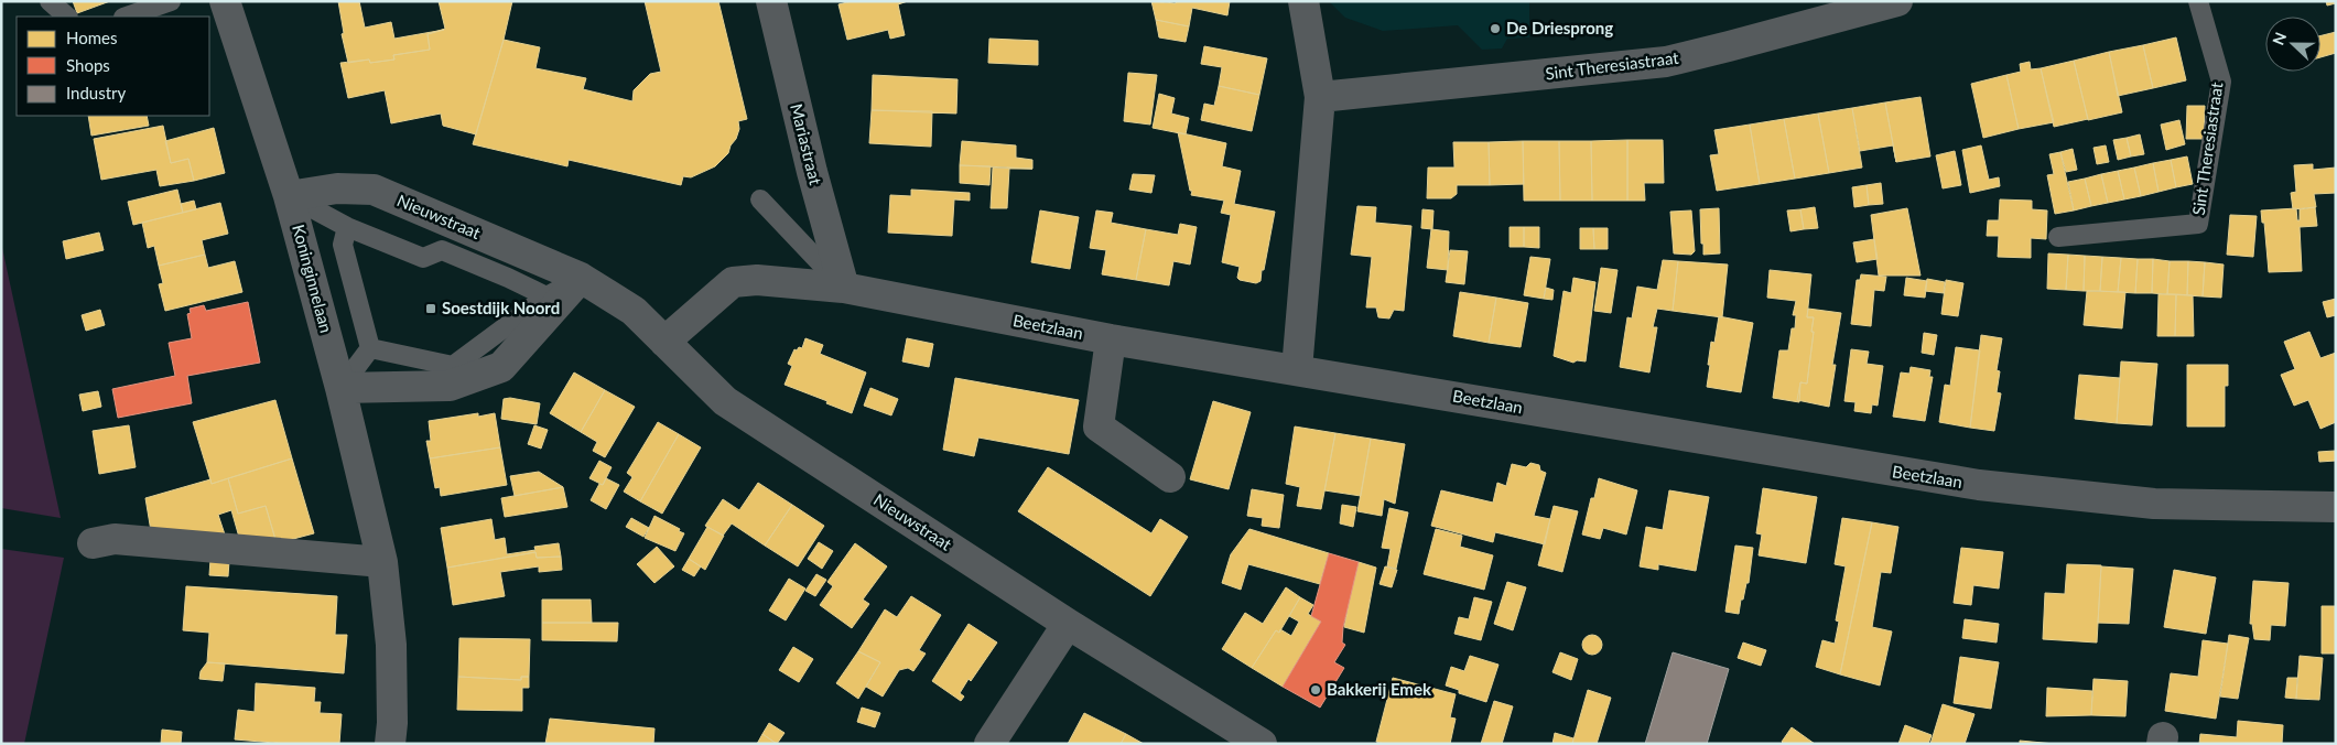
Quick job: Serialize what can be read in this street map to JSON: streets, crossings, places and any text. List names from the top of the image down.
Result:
{
  "streets": {
    "street": [
      "Sint Theresiastraat",
      "Mariastraat",
      "Nieuwstraat",
      "Koninginnelaan",
      "Beetzlaan"
    ]
  },
  "crossings": [
    ["Mariastraat", "Beetzlaan"],
    ["Nieuwstraat", "Koninginnelaan"],
    ["Nieuwstraat", "Beetzlaan"]
  ],
  "places": {
    "other": ["De Driesprong", "Bakkerij Emek"],
    "transit": ["Soestdijk Noord"]
  },
  "legend": ["Homes", "Shops", "Industry"],
  "north": "left"
}
